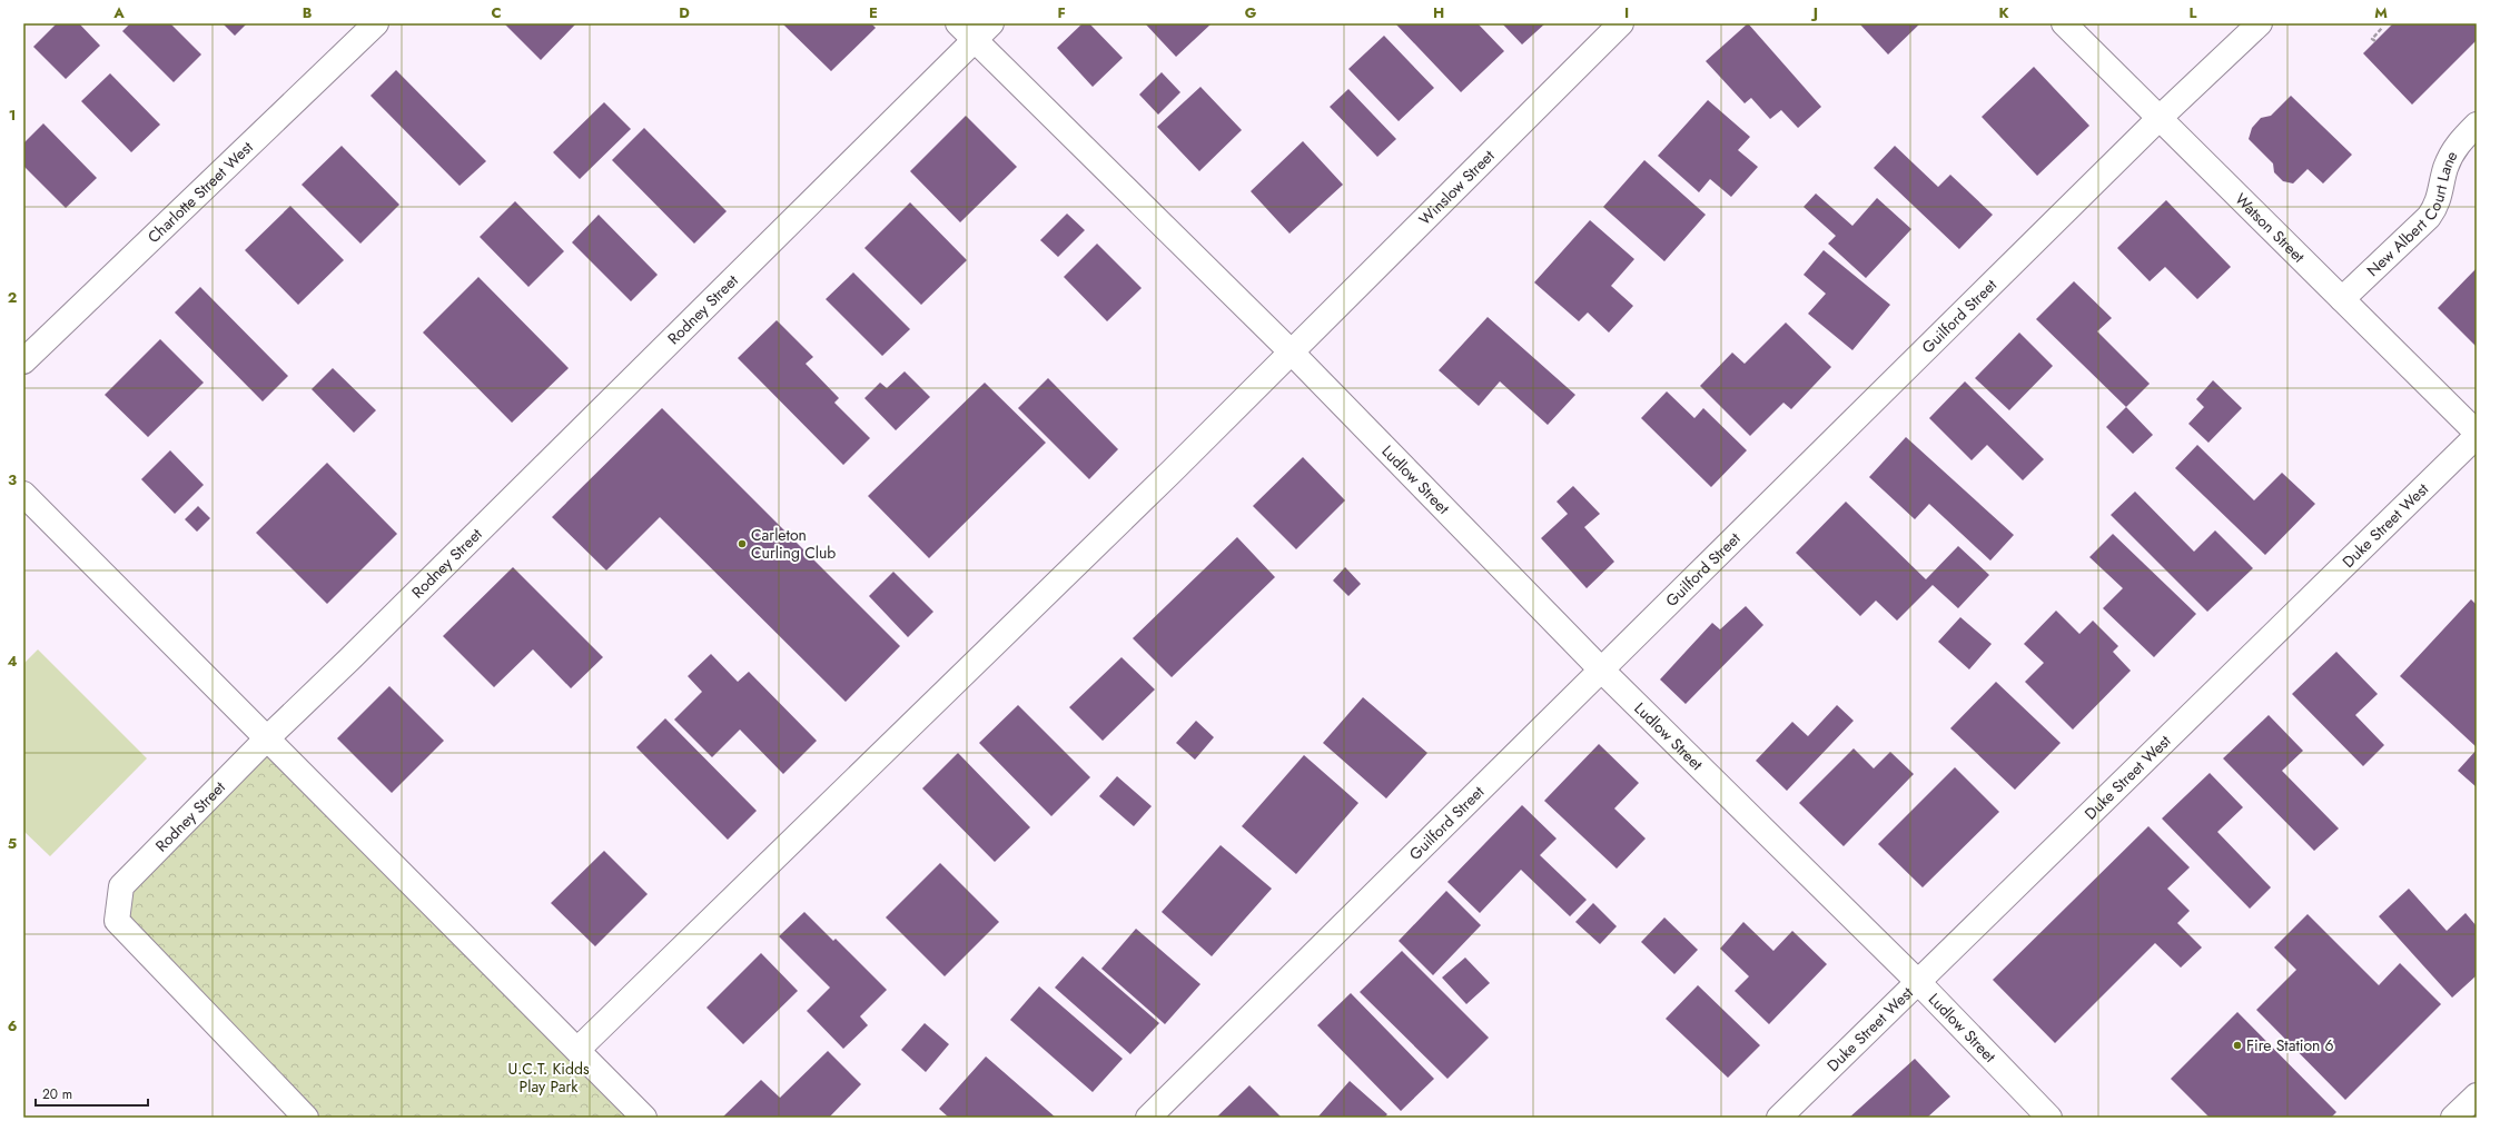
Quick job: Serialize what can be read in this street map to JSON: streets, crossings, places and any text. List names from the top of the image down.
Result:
{
  "streets": {
    "street": [
      "Winslow Street",
      "Charlotte Street West",
      "New Albert Court Lane",
      "Watson Street",
      "Rodney Street",
      "Guilford Street",
      "Ludlow Street",
      "Duke Street West"
    ]
  },
  "crossings": [
    ["Winslow Street", "Ludlow Street"],
    ["New Albert Court Lane", "Watson Street"],
    ["Watson Street", "Guilford Street"],
    ["Rodney Street", "Ludlow Street"],
    ["Guilford Street", "Ludlow Street"],
    ["Ludlow Street", "Duke Street West"]
  ],
  "parks": ["U.C.T. Kidds Play Park"],
  "places": ["Carleton Curling Club", "Fire Station 6"],
  "scale_bar": "20 m",
  "grid": {
    "columns": [
      "A",
      "B",
      "C",
      "D",
      "E",
      "F",
      "G",
      "H",
      "I",
      "J",
      "K",
      "L",
      "M"
    ],
    "rows": [
      "1",
      "2",
      "3",
      "4",
      "5",
      "6"
    ]
  }
}
